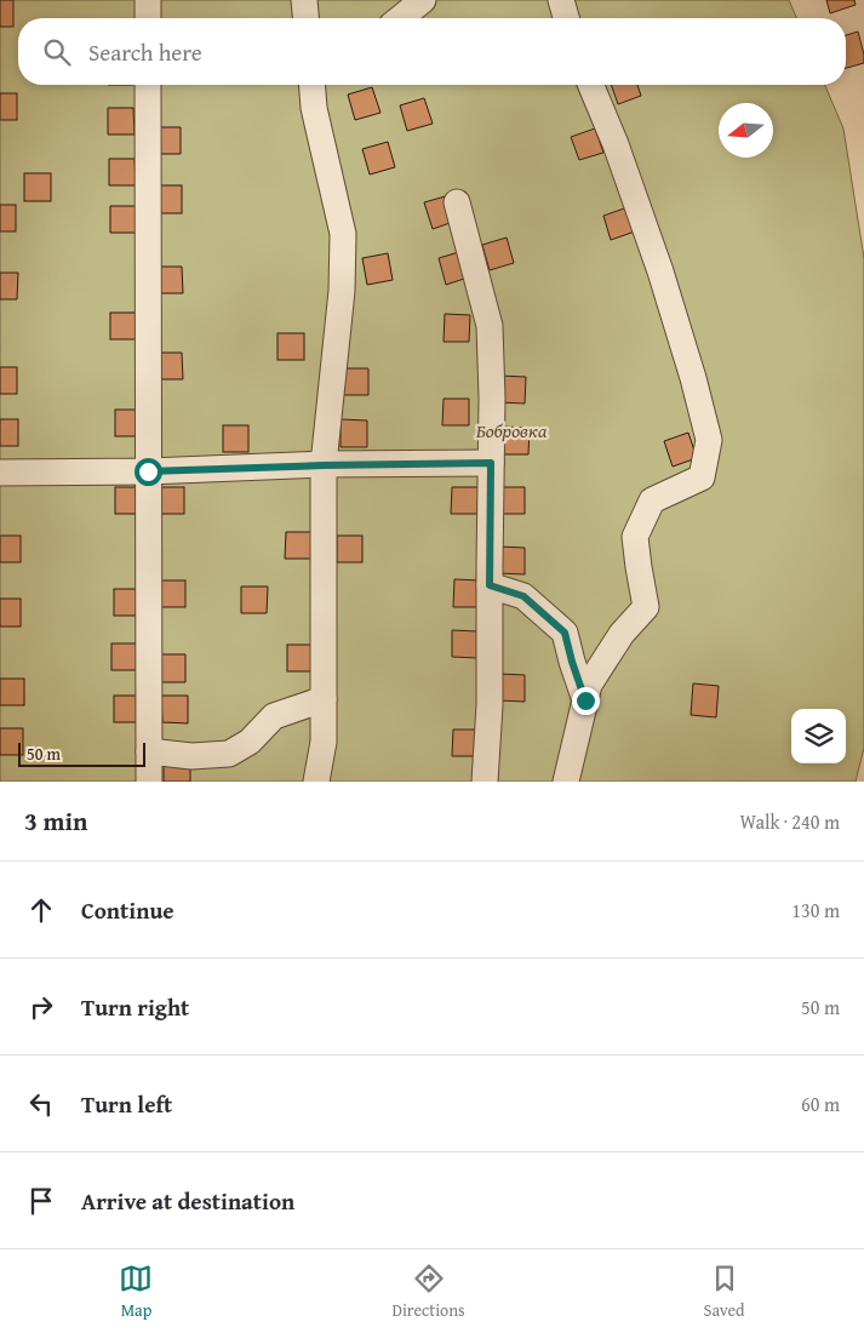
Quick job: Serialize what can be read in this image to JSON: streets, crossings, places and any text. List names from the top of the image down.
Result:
{
  "parks": ["Бобровка"],
  "scale_bar": "50 m",
  "north": "left",
  "page": {
    "search": "Search here",
    "scale": "50 m",
    "heading": ["3 min", "Walk · 240 m"],
    "list": [
      ["Continue", "130 m"],
      ["Turn right", "50 m"],
      ["Turn left", "60 m"],
      "Arrive at destination"
    ],
    "nav": ["Map", "Directions", "Saved"]
  }
}
